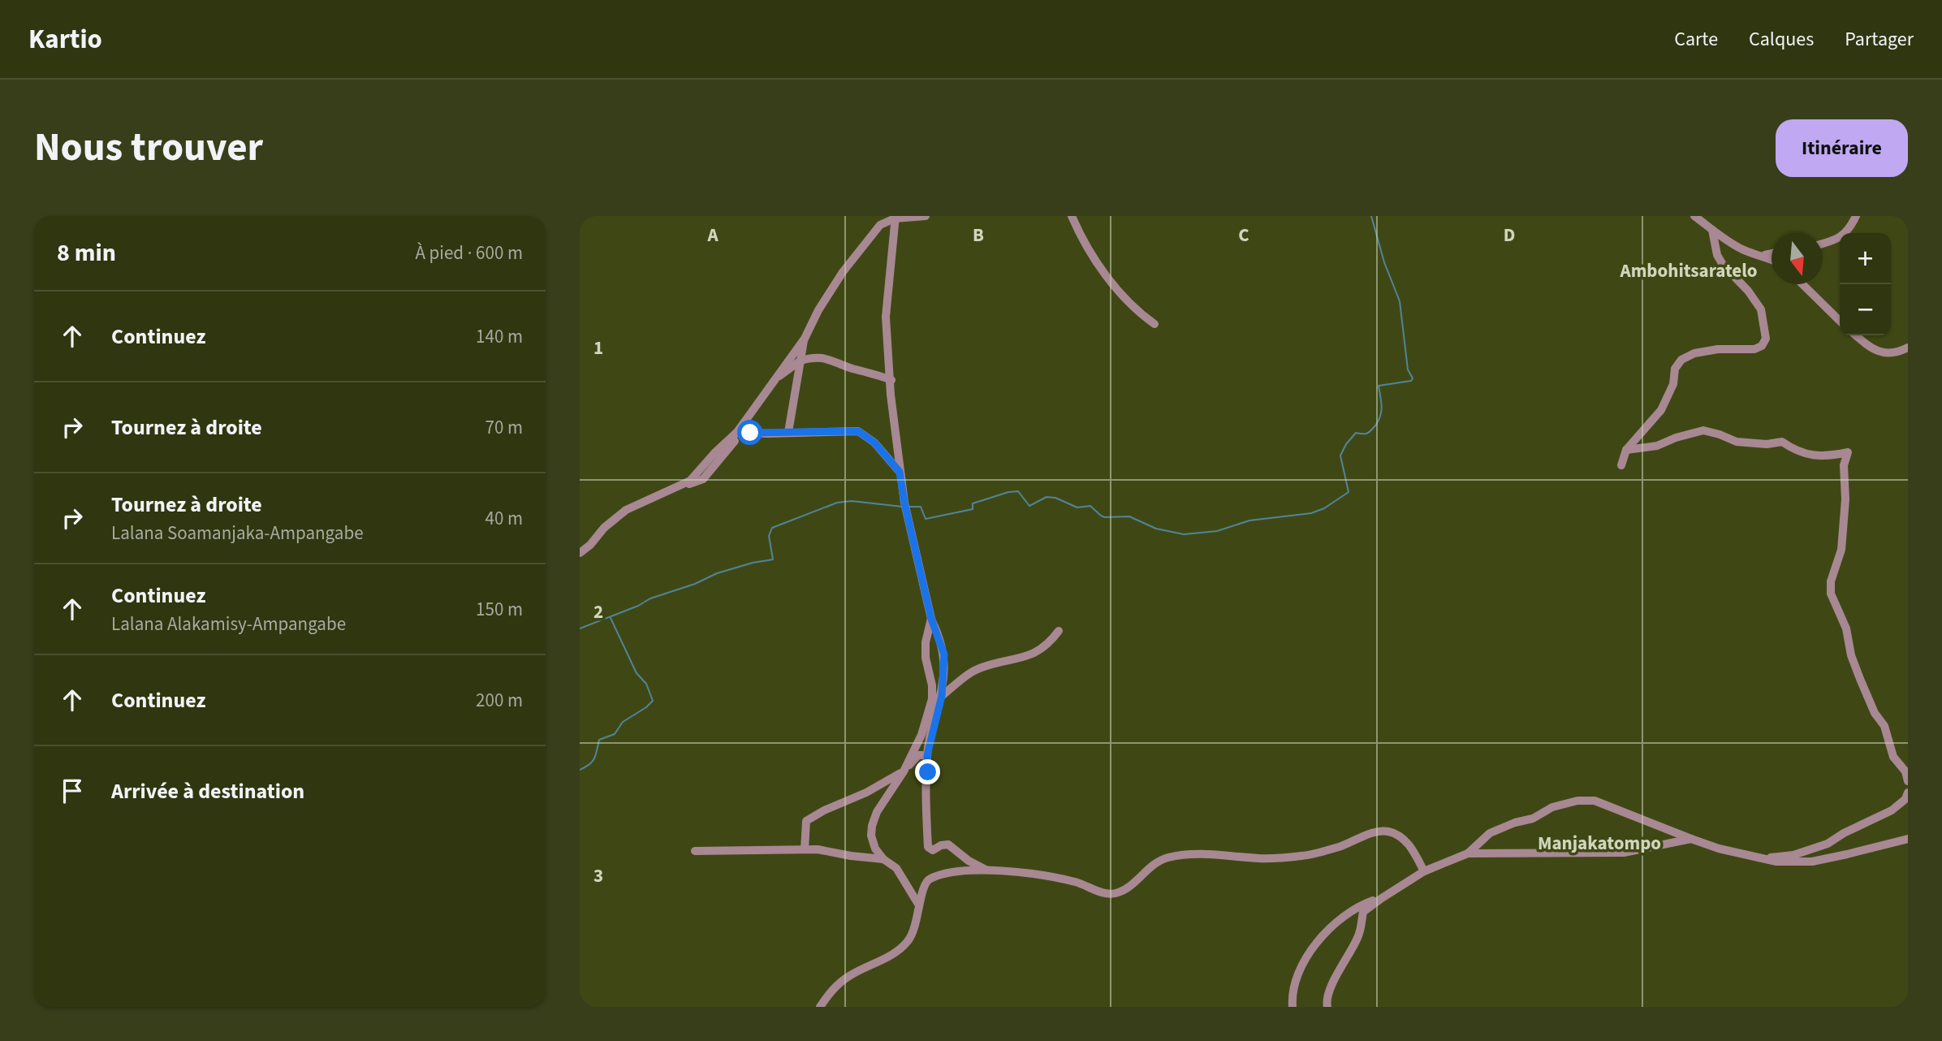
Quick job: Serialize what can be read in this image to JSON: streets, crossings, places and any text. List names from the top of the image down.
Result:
{
  "districts": ["Ambohitsaratelo", "Manjakatompo"],
  "north": "bottom",
  "page": {
    "header": "Kartio",
    "nav": ["Carte", "Calques", "Partager"],
    "title": "Nous trouver",
    "buttons": "Itinéraire",
    "heading": ["8 min", "À pied · 600 m"],
    "map_buttons": ["+", "−"],
    "list": [
      ["Continuez", "140 m"],
      ["Tournez à droite", "70 m"],
      ["Tournez à droite", "Lalana Soamanjaka-Ampangabe", "40 m"],
      ["Continuez", "Lalana Alakamisy-Ampangabe", "150 m"],
      ["Continuez", "200 m"],
      "Arrivée à destination"
    ]
  },
  "grid": {
    "columns": [
      "A",
      "B",
      "C",
      "D"
    ],
    "rows": ["1", "2", "3"]
  }
}
